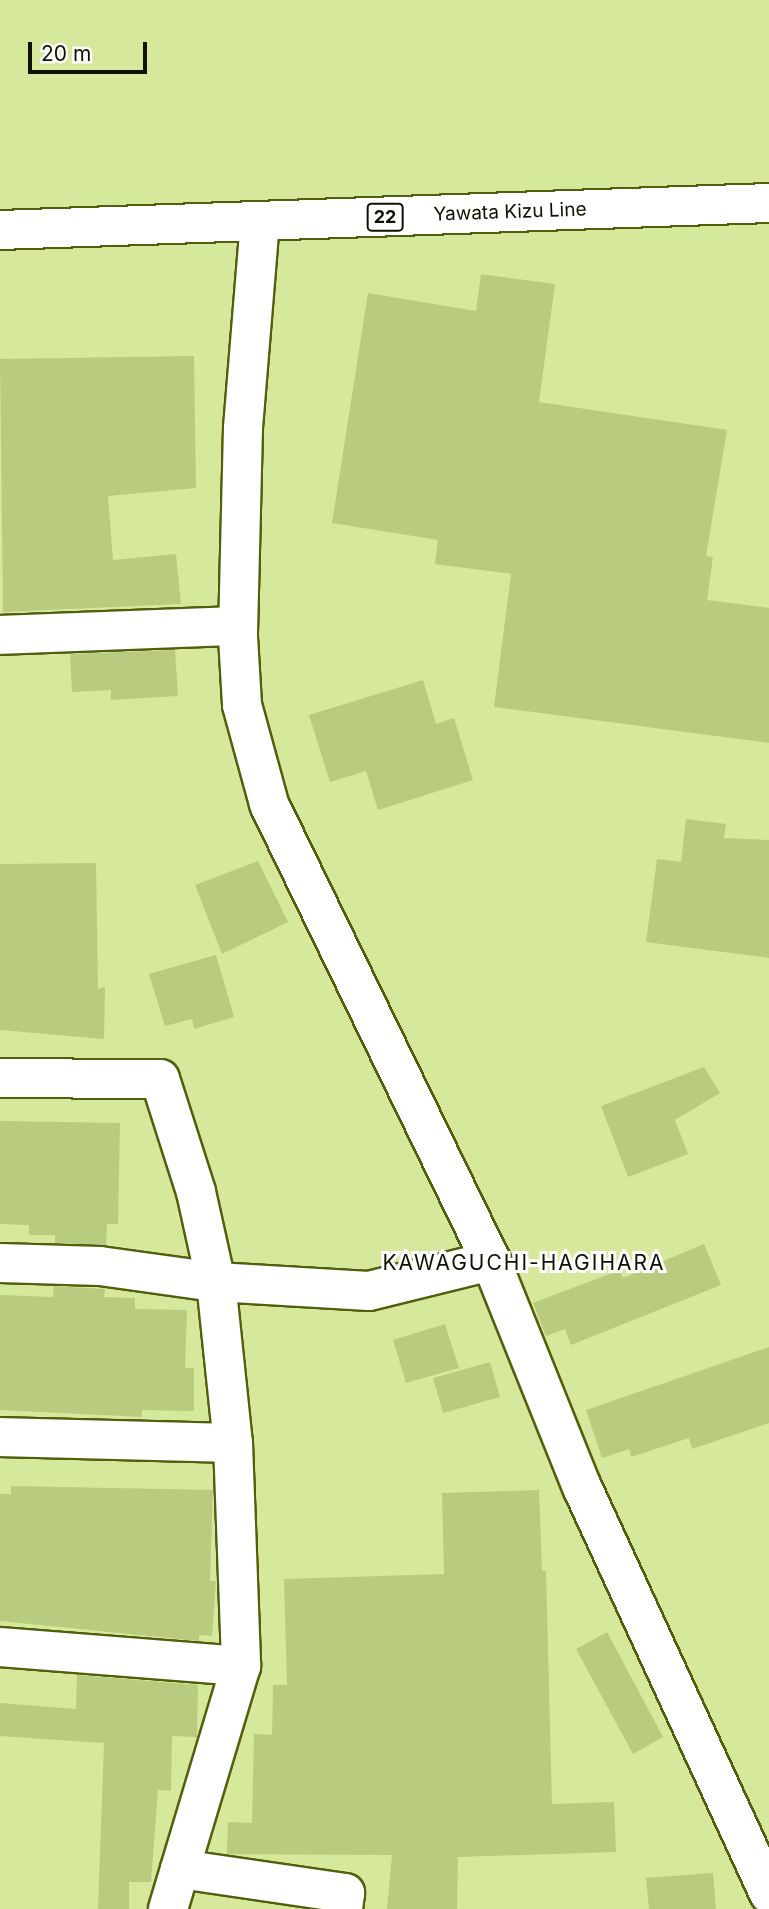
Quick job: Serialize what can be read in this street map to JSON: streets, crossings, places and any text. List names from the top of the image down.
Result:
{
  "streets": {
    "street": ["Yawata Kizu Line", "22"]
  },
  "districts": ["KAWAGUCHI-HAGIHARA"],
  "scale_bar": "20 m"
}
